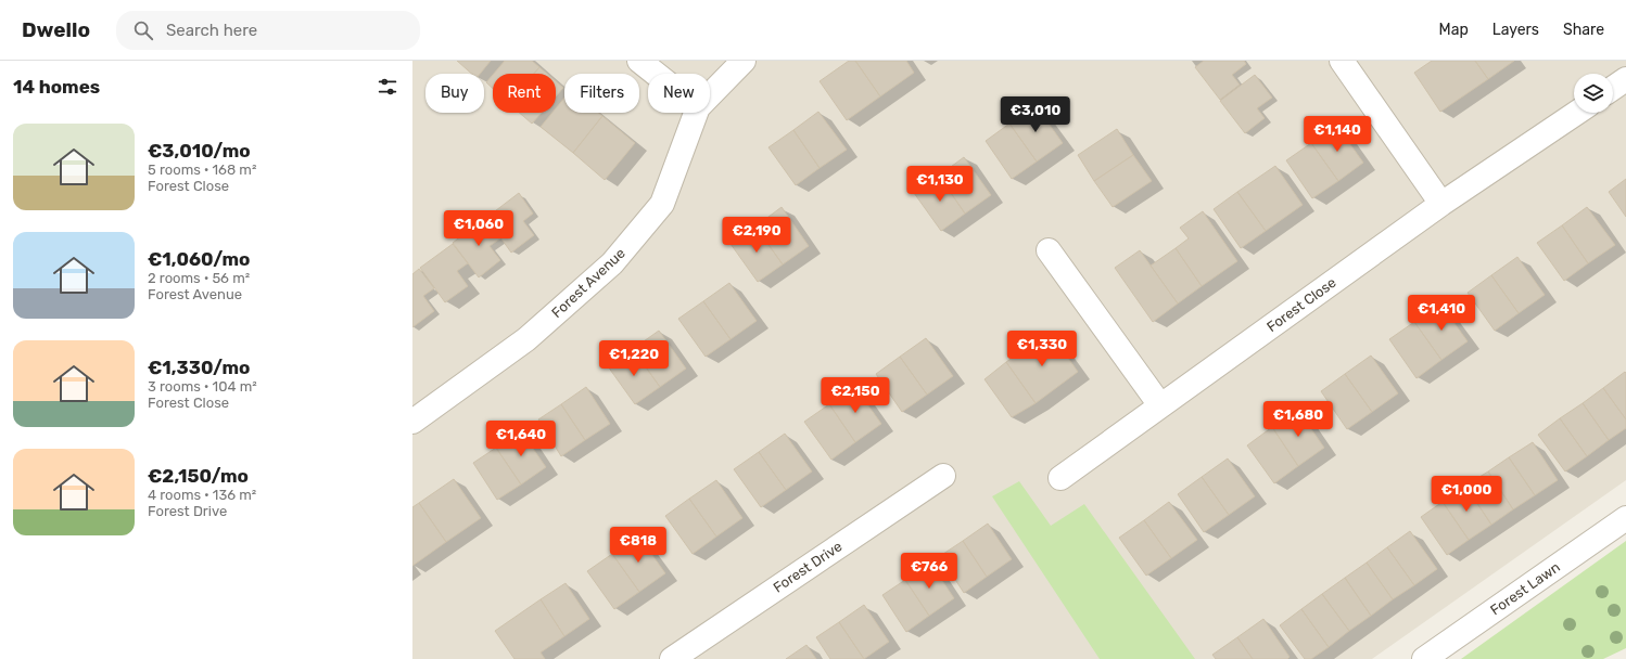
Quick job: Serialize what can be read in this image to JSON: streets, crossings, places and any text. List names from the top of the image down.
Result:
{
  "streets": {
    "street": [
      "Forest Avenue",
      "Forest Close",
      "Forest Drive",
      "Forest Lawn"
    ]
  },
  "page": {
    "header": "Dwello",
    "search": "Search here",
    "nav": ["Map", "Layers", "Share"],
    "heading": "14 homes",
    "chip": [
      "Buy",
      "Rent",
      "Filters",
      "New"
    ],
    "price": [
      "€3,010",
      "€1,140",
      "€1,130",
      "€1,060",
      "€2,190",
      "€1,410",
      "€1,330",
      "€1,220",
      "€2,150",
      "€1,680",
      "€1,640",
      "€1,000",
      "€818",
      "€766"
    ],
    "list": [
      {
        "name": "€3,010/mo",
        "note": "5 rooms · 168 m² · Forest Close"
      },
      {
        "name": "€1,060/mo",
        "note": "2 rooms · 56 m² · Forest Avenue"
      },
      {
        "name": "€1,330/mo",
        "note": "3 rooms · 104 m² · Forest Close"
      },
      {
        "name": "€2,150/mo",
        "note": "4 rooms · 136 m² · Forest Drive"
      }
    ]
  }
}
